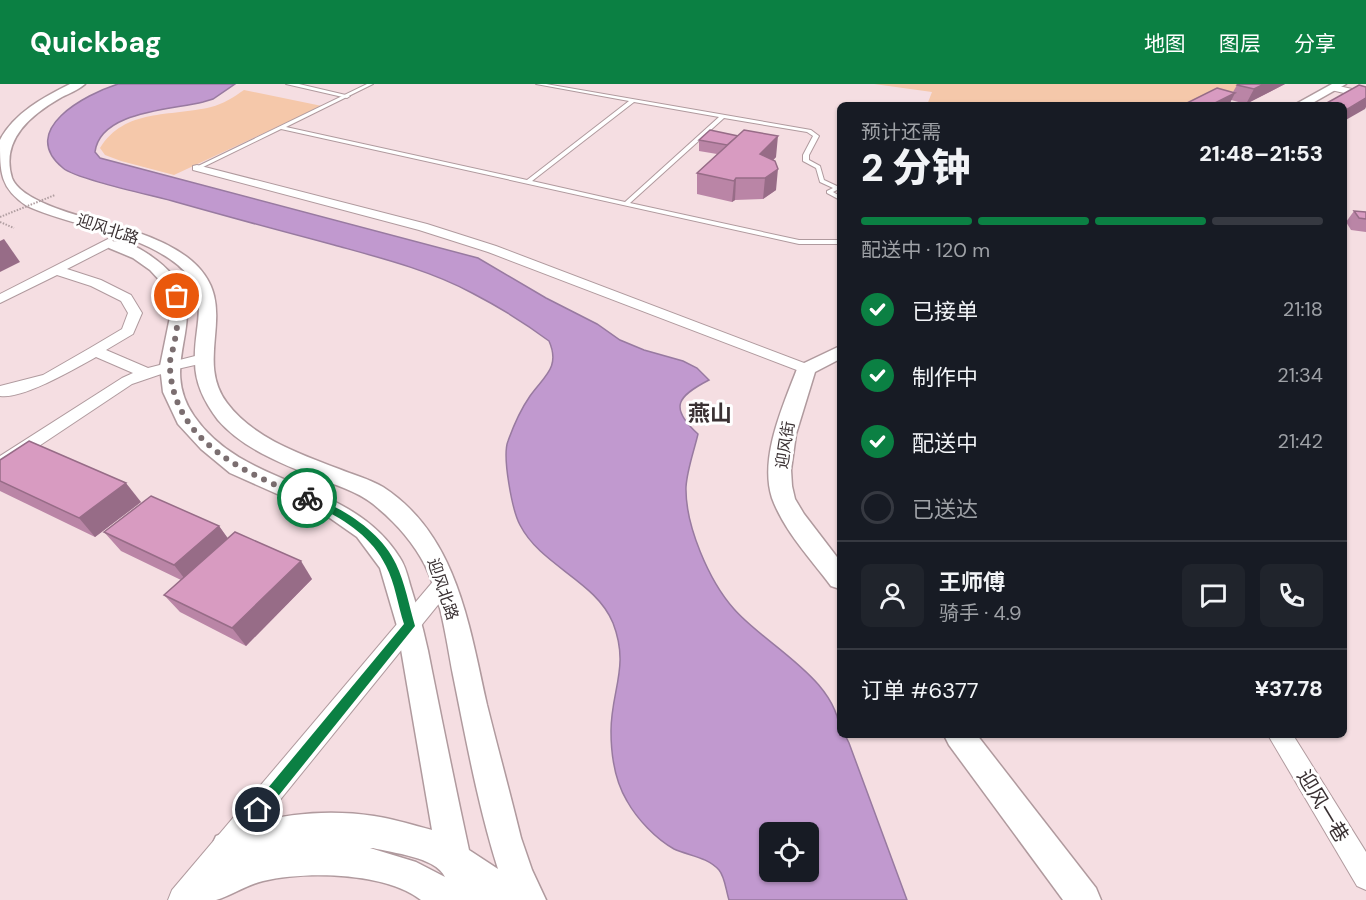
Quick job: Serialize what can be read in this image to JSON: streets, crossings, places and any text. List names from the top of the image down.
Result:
{
  "streets": {
    "street": ["迎风北路", "迎风街", "迎风一巷"]
  },
  "districts": ["燕山"],
  "page": {
    "header": "Quickbag",
    "nav": ["地图", "图层", "分享"],
    "heading": ["2 分钟", "预计还需", "21:48–21:53"],
    "panel": [
      "王师傅",
      "骑手 · 4.9",
      "订单 #6377",
      "¥37.78"
    ],
    "bar": "配送中 · 120 m",
    "list": [
      ["已接单", "21:18"],
      ["制作中", "21:34"],
      ["配送中", "21:42"],
      "已送达"
    ]
  }
}
